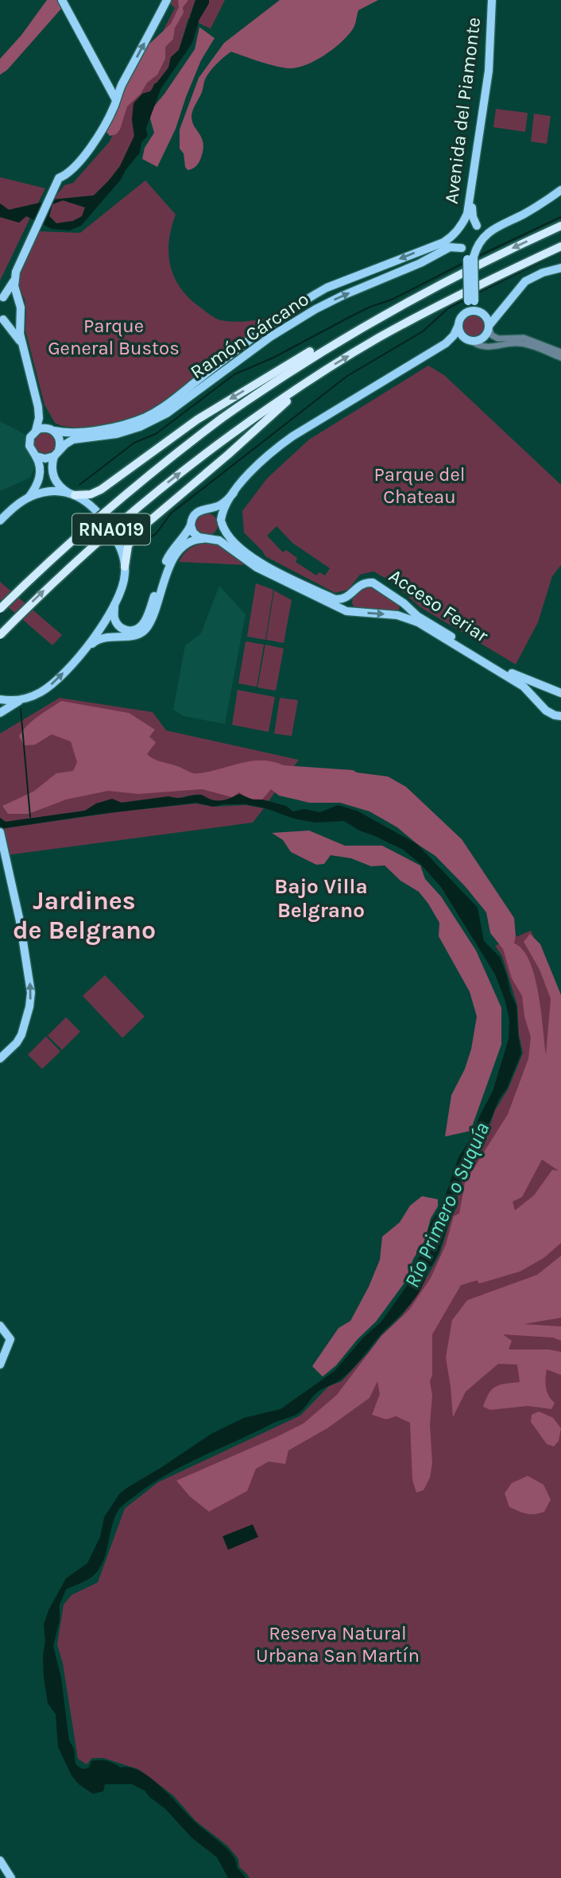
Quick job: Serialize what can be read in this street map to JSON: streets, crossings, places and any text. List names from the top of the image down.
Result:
{
  "streets": {
    "highway": ["RNA019"],
    "main road": ["Avenida del Piamonte", "Ramón Cárcano", "Acceso Feriar"]
  },
  "crossings": [
    ["Avenida del Piamonte", "Ramón Cárcano"]
  ],
  "districts": ["Bajo Villa Belgrano", "Jardines de Belgrano"],
  "water": ["Río Primero o Suquía"],
  "parks": ["Parque General Bustos", "Parque del Chateau", "Reserva Natural Urbana San Martín"]
}
